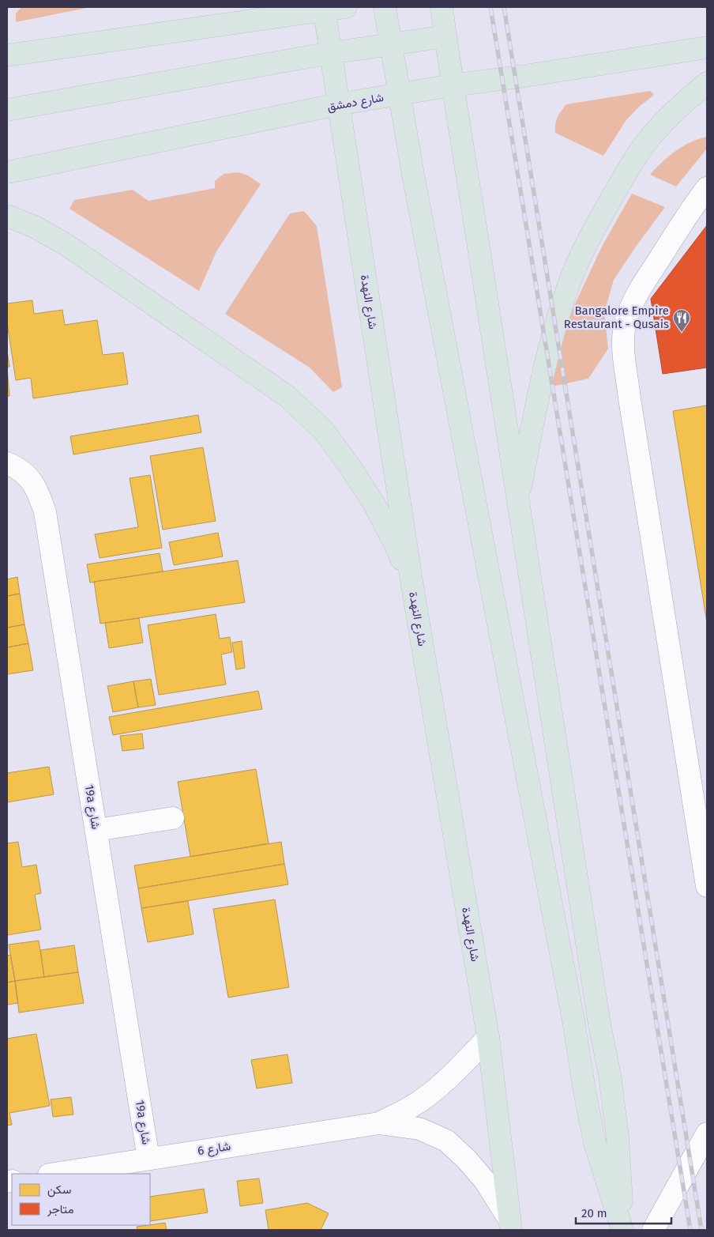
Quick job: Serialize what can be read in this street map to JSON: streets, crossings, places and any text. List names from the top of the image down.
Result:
{
  "streets": {
    "main road": ["شارع دمشق", "شارع النهدة"],
    "street": ["19a شارع", "شارع 6"]
  },
  "crossings": [
    ["شارع دمشق", "شارع النهدة"],
    ["شارع النهدة", "شارع 6"],
    ["19a شارع", "شارع 6"]
  ],
  "places": {
    "restaurant": ["Bangalore Empire Restaurant - Qusais"]
  },
  "legend": ["سكن", "متاجر"],
  "scale_bar": "20 m"
}
